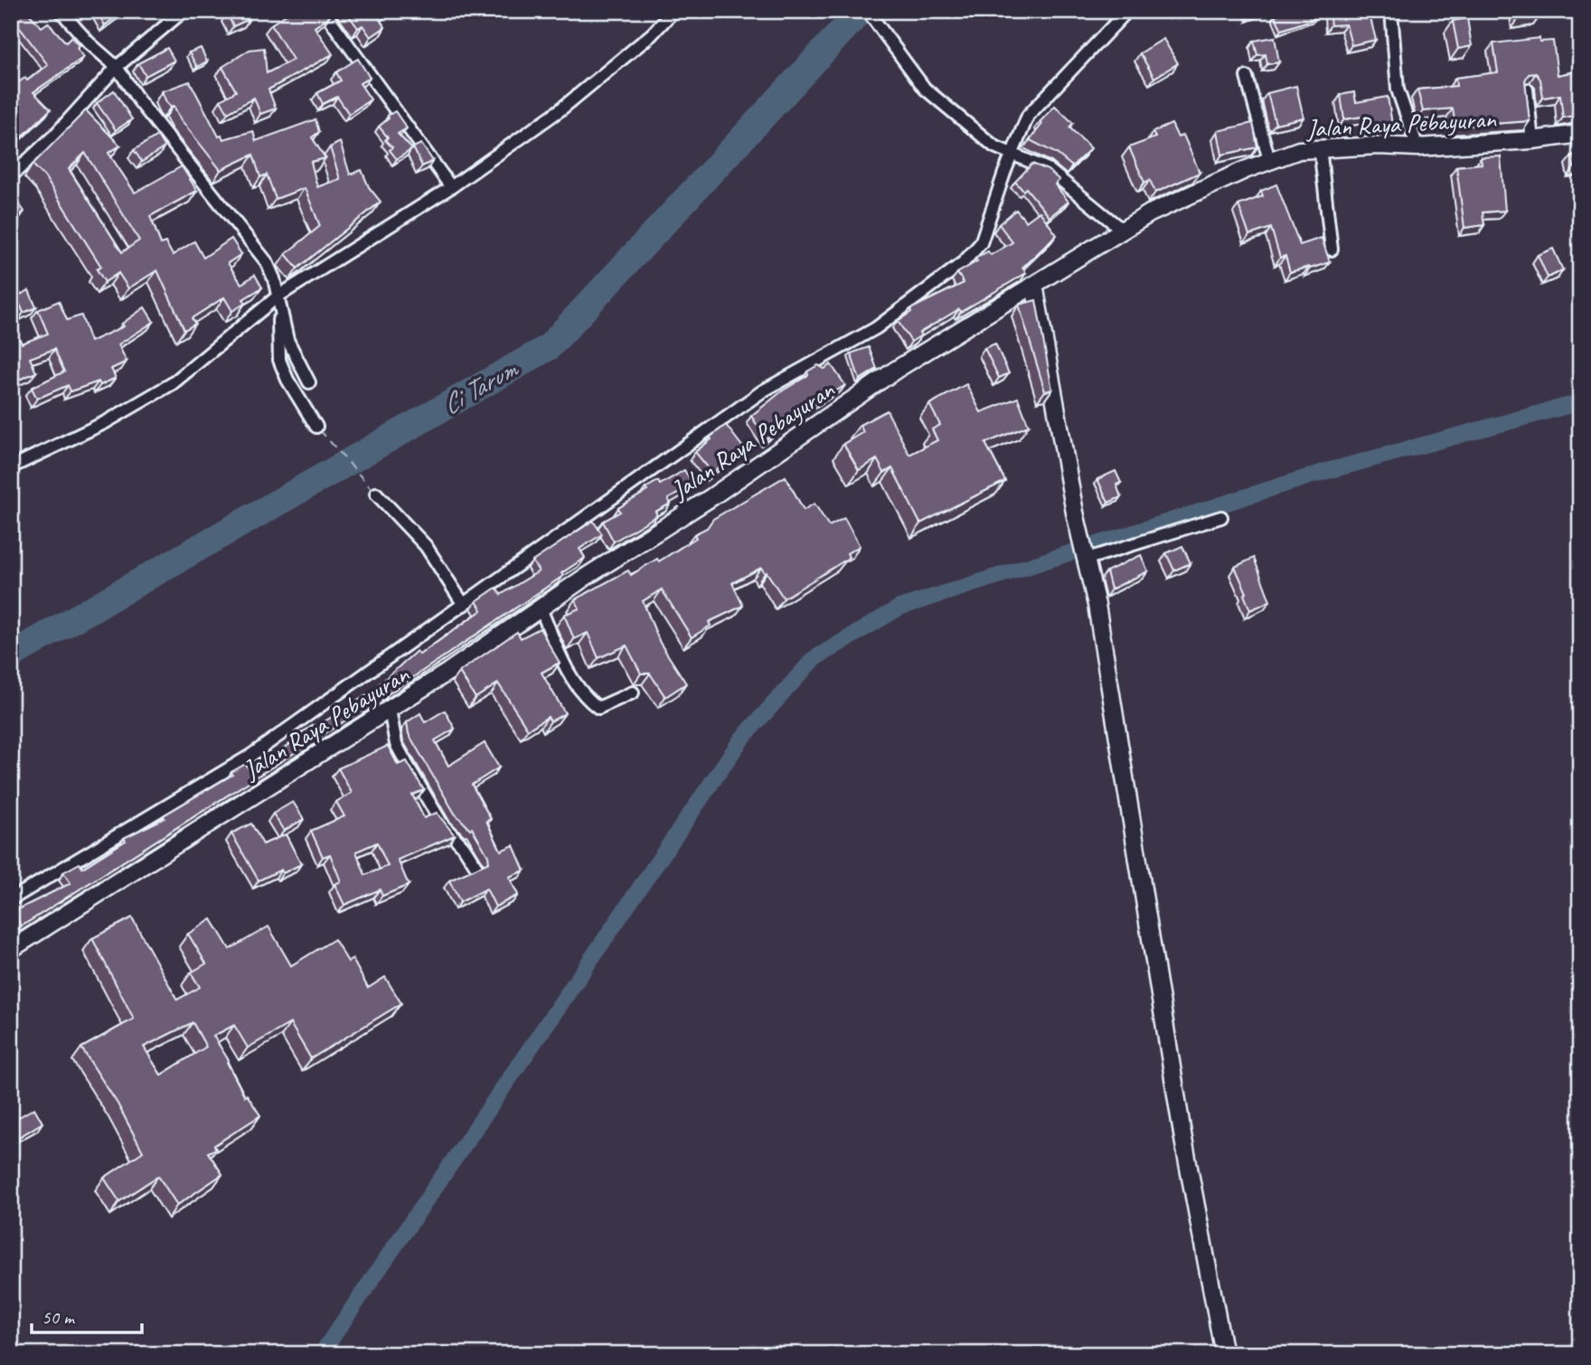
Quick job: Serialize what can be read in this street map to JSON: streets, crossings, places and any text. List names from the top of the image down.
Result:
{
  "streets": {
    "main road": ["Jalan Raya Pebayuran"]
  },
  "water": ["Ci Tarum"],
  "scale_bar": "50 m"
}
